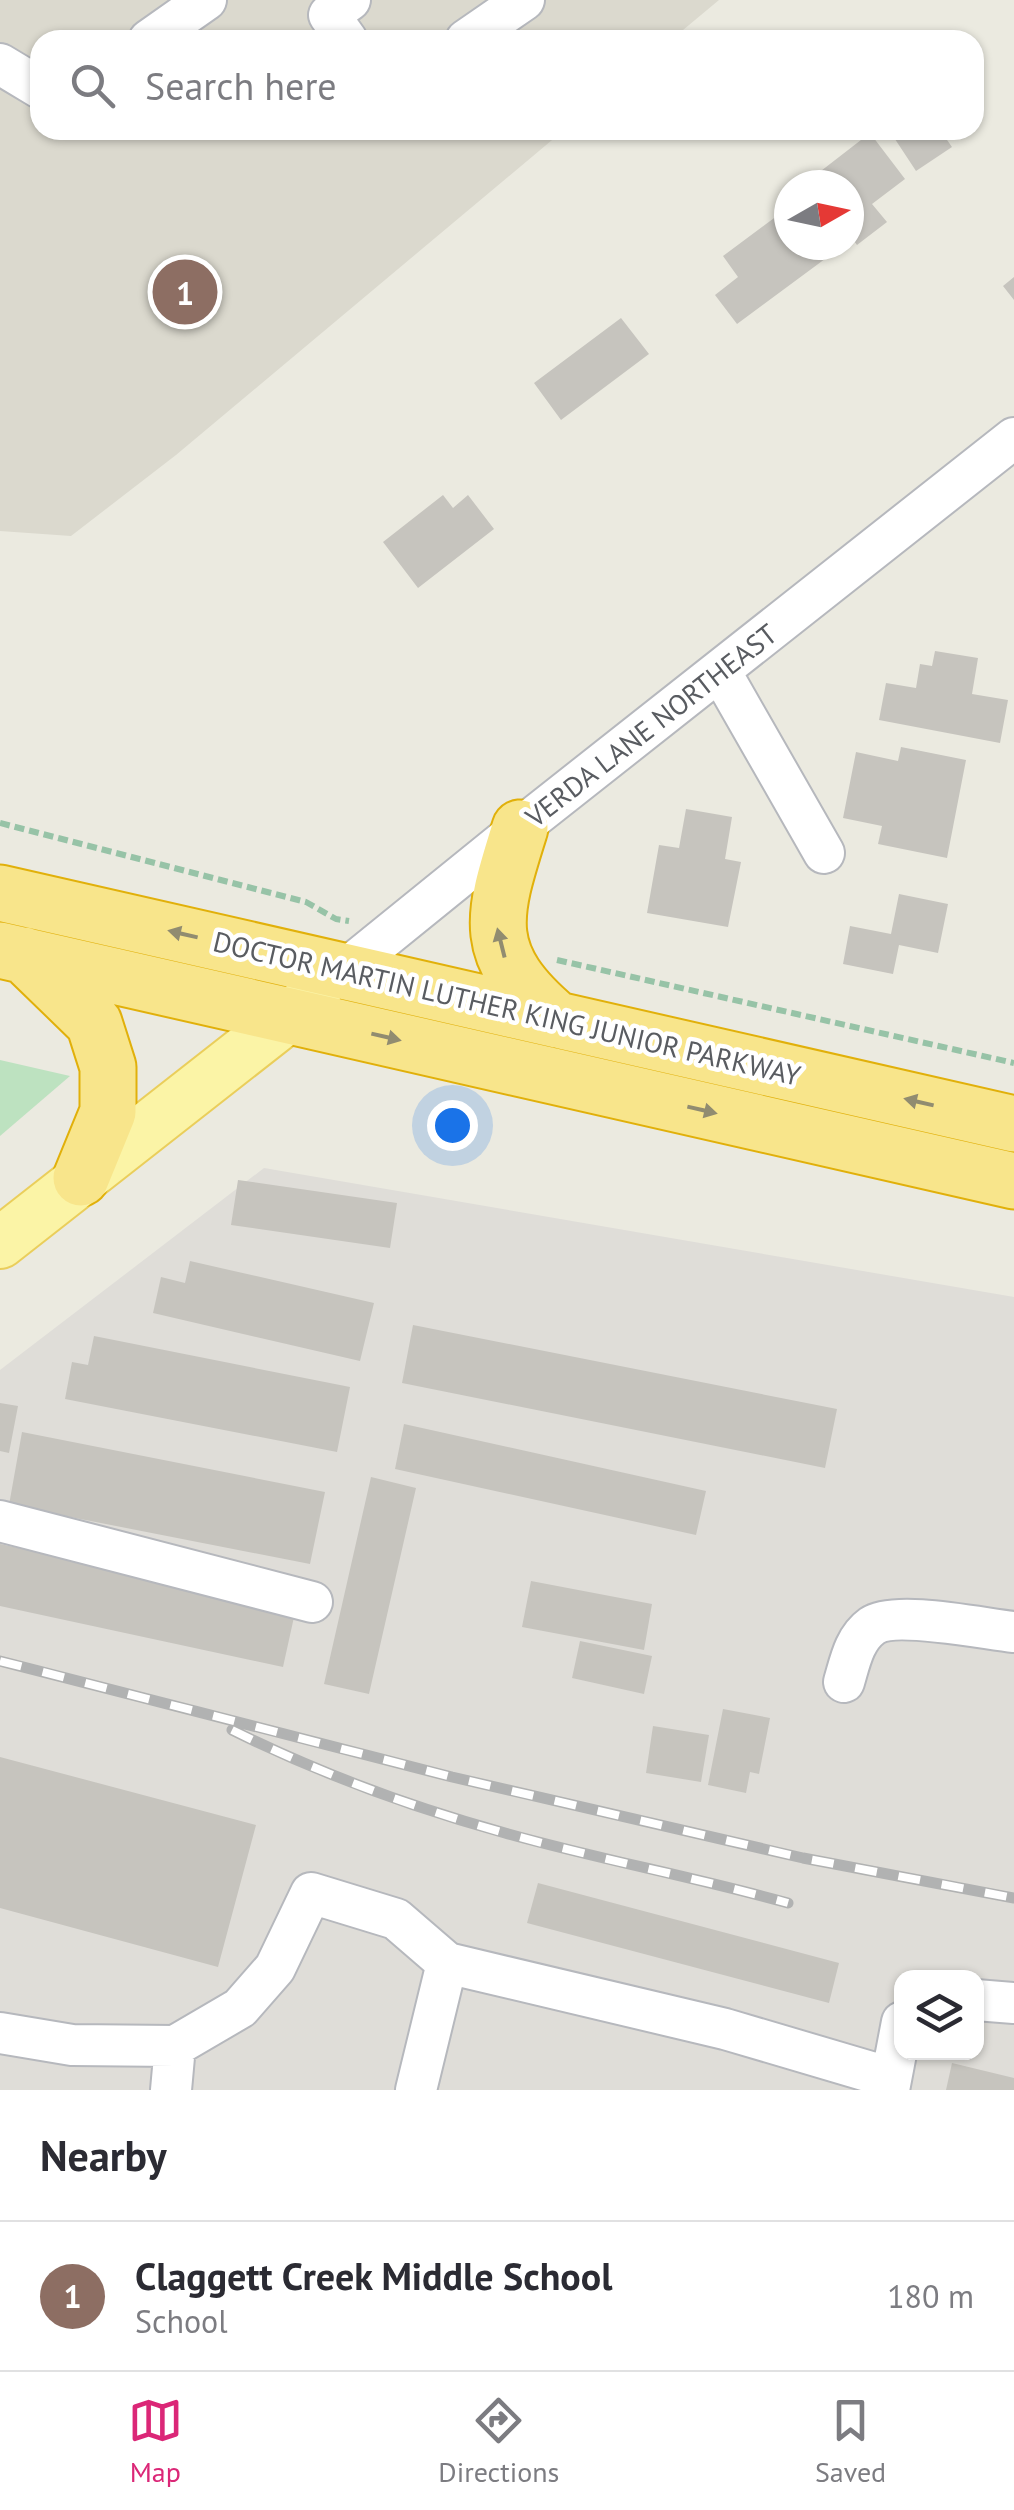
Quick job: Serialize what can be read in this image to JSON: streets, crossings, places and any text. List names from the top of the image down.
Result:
{
  "streets": {
    "highway": ["DOCTOR MARTIN LUTHER KING JUNIOR PARKWAY"],
    "main road": ["VERDA LANE NORTHEAST"]
  },
  "crossings": [
    ["VERDA LANE NORTHEAST", "DOCTOR MARTIN LUTHER KING JUNIOR PARKWAY"]
  ],
  "north": "right",
  "page": {
    "search": "Search here",
    "pins": "1",
    "heading": "Nearby",
    "list": [
      {
        "mark": "1",
        "name": "Claggett Creek Middle School",
        "note": "School",
        "value": "180 m"
      }
    ],
    "nav": ["Map", "Directions", "Saved"]
  }
}
